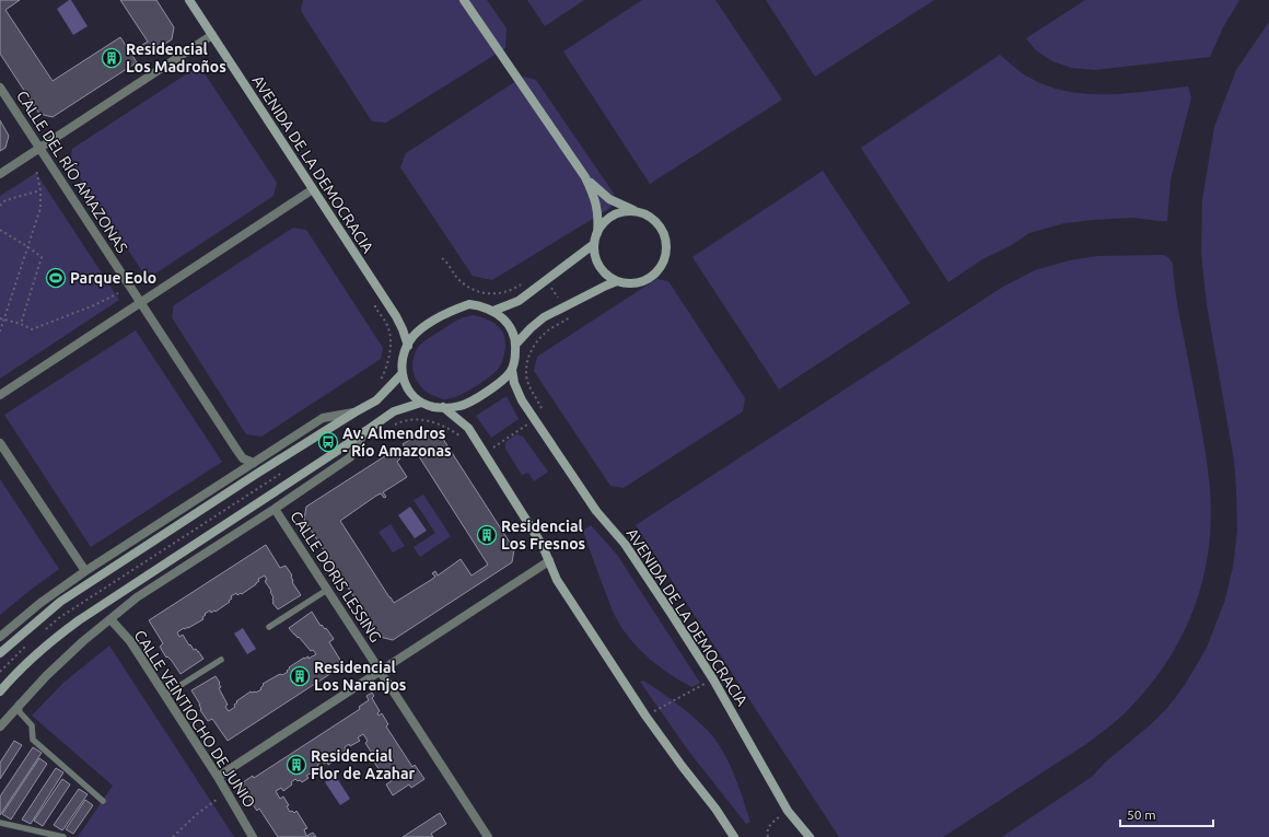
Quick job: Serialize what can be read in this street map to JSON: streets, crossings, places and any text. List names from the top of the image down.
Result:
{
  "streets": {
    "street": [
      "AVENIDA DE LA DEMOCRACIA",
      "CALLE DEL RÍO AMAZONAS",
      "CALLE DORIS LESSING",
      "CALLE VEINTIOCHO DE JUNIO"
    ]
  },
  "places": {
    "building": [
      "Residencial Los Madroños",
      "Residencial Los Fresnos",
      "Residencial Los Naranjos",
      "Residencial Flor de Azahar"
    ],
    "sports": ["Parque Eolo"],
    "bus stop": ["Av. Almendros - Río Amazonas"]
  },
  "scale_bar": "50 m"
}
